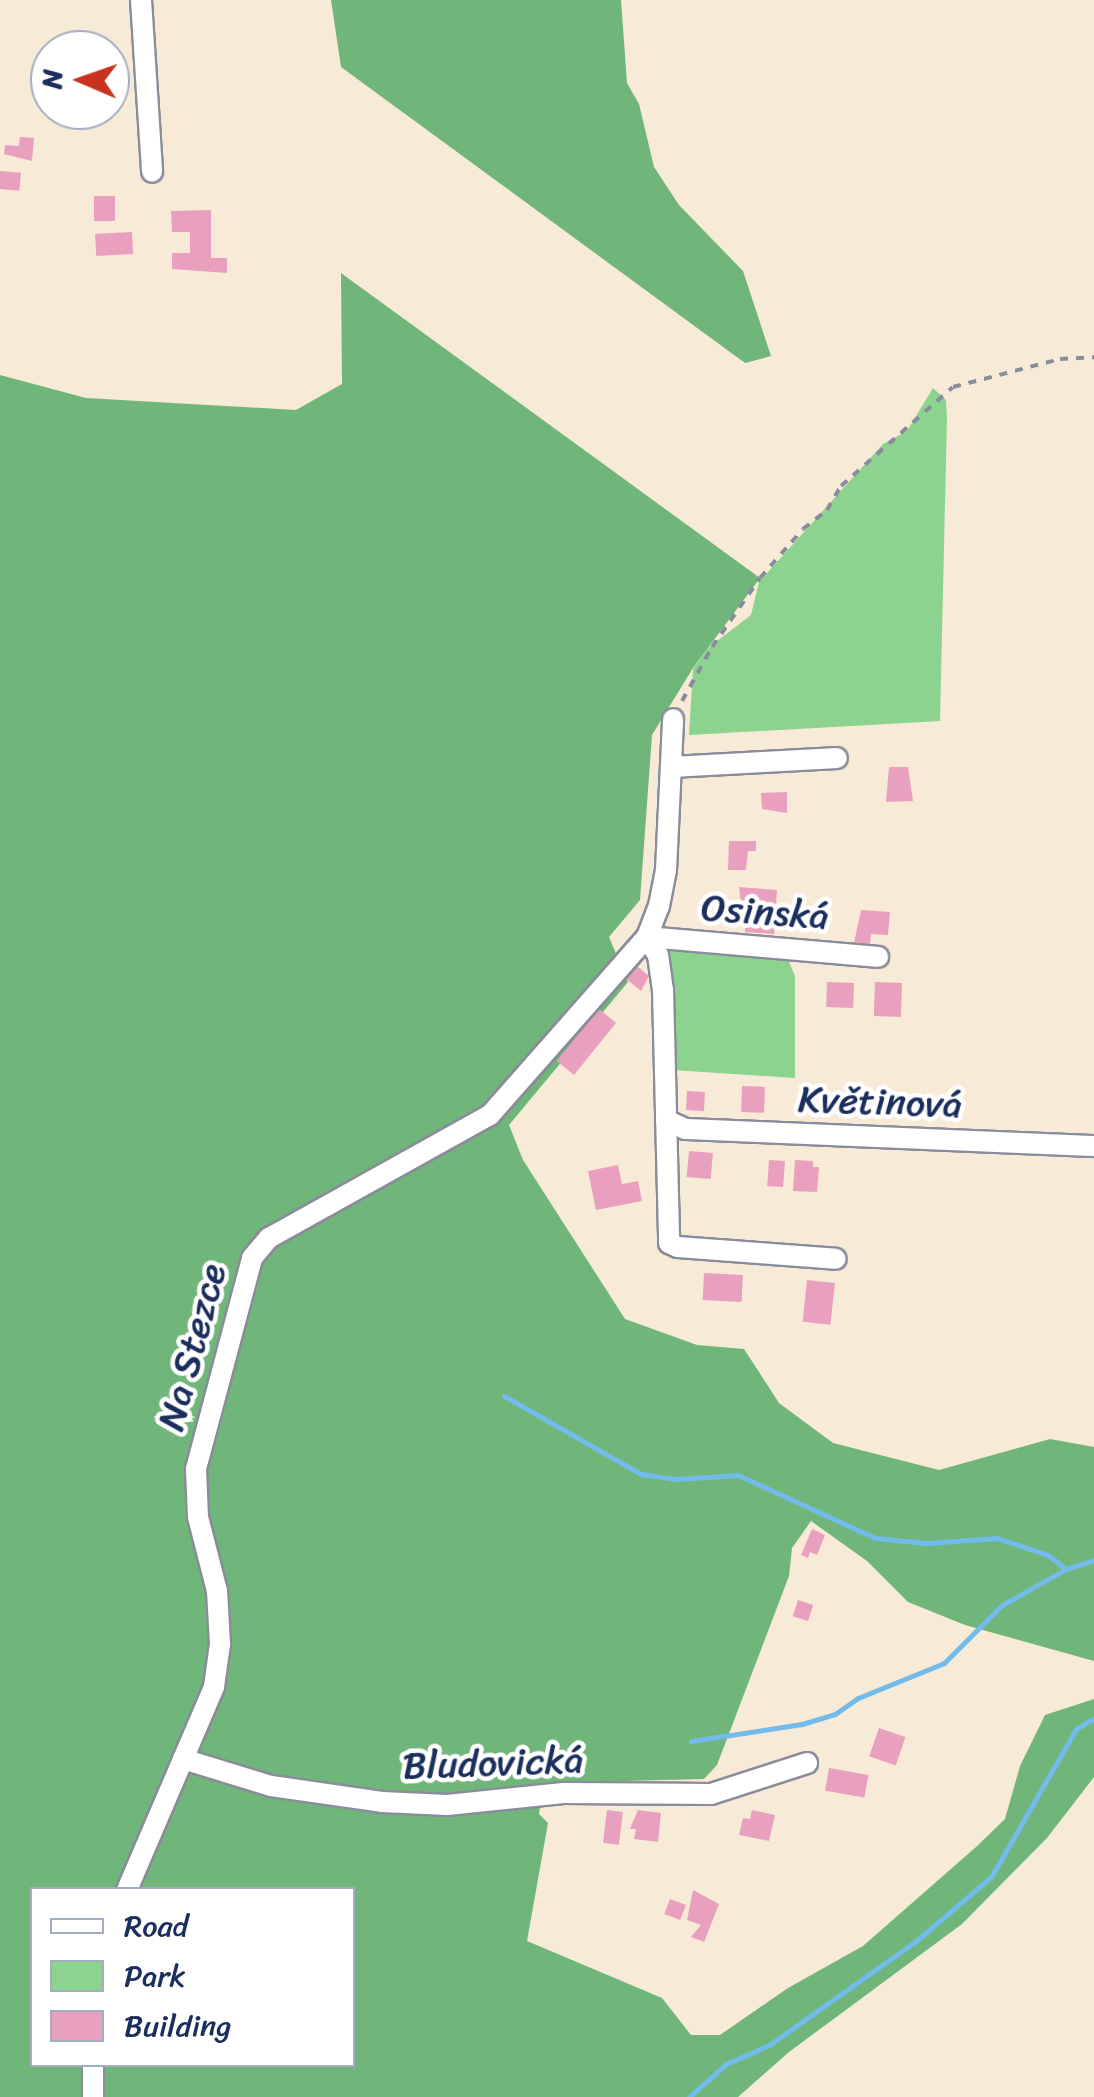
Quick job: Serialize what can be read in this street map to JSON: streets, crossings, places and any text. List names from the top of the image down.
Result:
{
  "streets": {
    "street": [
      "Osinská",
      "Květinová",
      "Na Stezce",
      "Bludovická"
    ]
  },
  "crossings": [
    ["Osinská", "Na Stezce"],
    ["Na Stezce", "Bludovická"]
  ],
  "legend": ["Road", "Park", "Building"],
  "north": "left"
}
